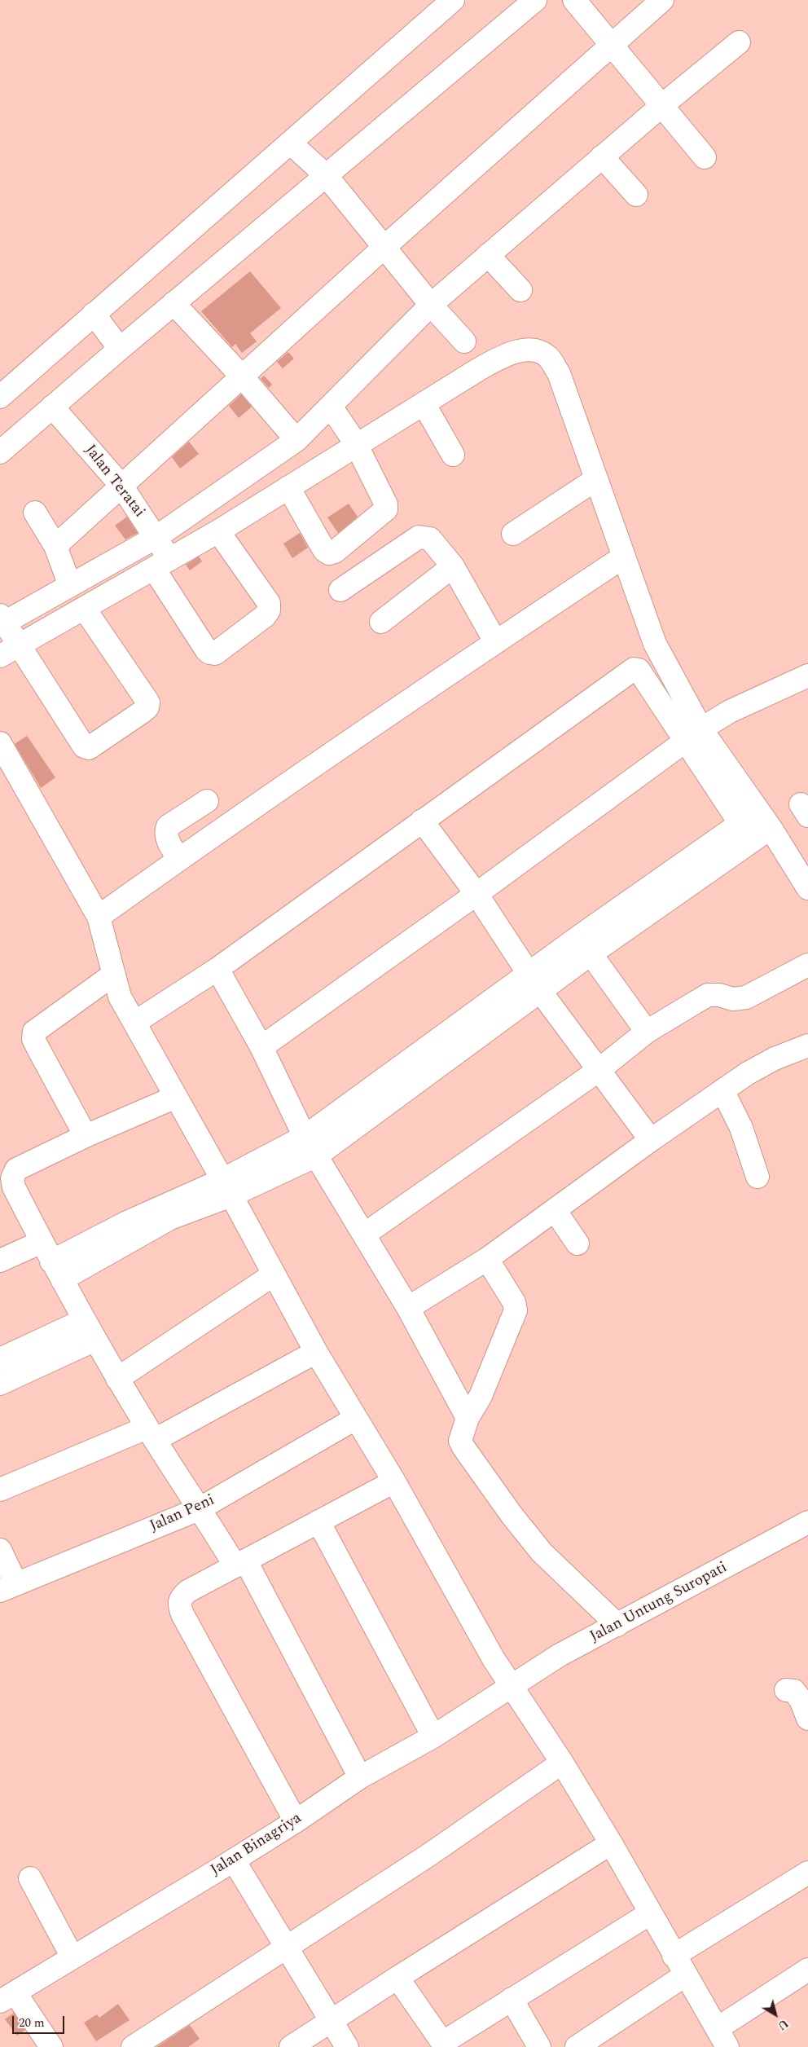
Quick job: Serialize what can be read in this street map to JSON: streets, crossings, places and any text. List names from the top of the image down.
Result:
{
  "streets": {
    "street": [
      "Jalan Teratai",
      "Jalan Peni",
      "Jalan Untung Suropati",
      "Jalan Binagriya"
    ]
  },
  "crossings": [
    ["Jalan Untung Suropati", "Jalan Binagriya"]
  ],
  "scale_bar": "20 m",
  "north": "bottom right"
}
